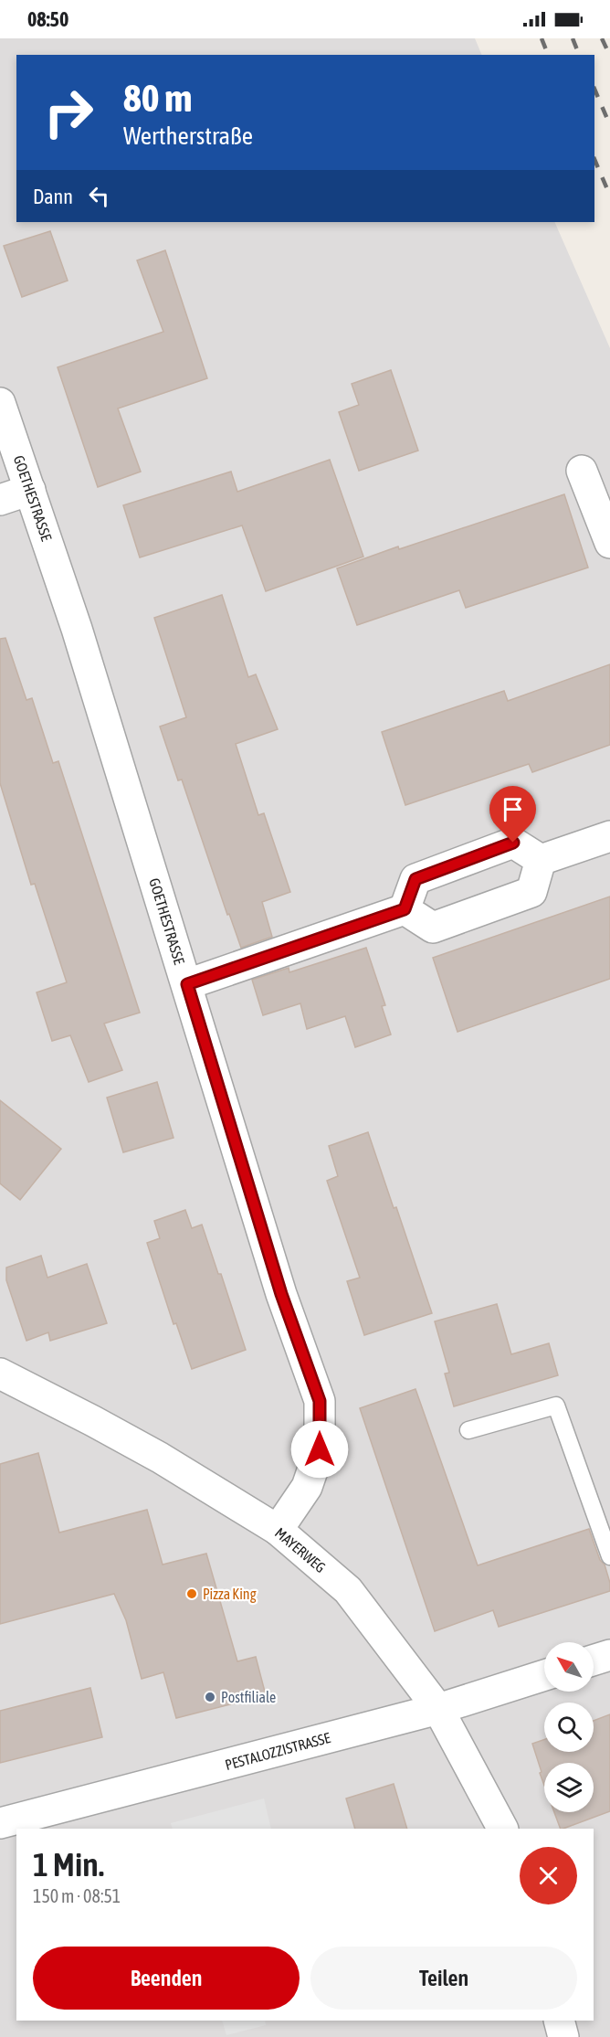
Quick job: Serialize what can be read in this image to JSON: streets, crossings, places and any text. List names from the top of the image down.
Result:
{
  "streets": {
    "street": ["GOETHESTRASSE", "MAYERWEG", "PESTALOZZISTRASSE"]
  },
  "crossings": [
    ["GOETHESTRASSE", "MAYERWEG"],
    ["MAYERWEG", "PESTALOZZISTRASSE"]
  ],
  "places": ["Pizza King", "Postfiliale"],
  "north": "top left",
  "page": {
    "status": "08:50",
    "turn": ["80 m", "Wertherstraße"],
    "then": "Dann",
    "heading": ["1 Min.", "150 m · 08:51"],
    "buttons": ["Beenden", "Teilen"]
  }
}
